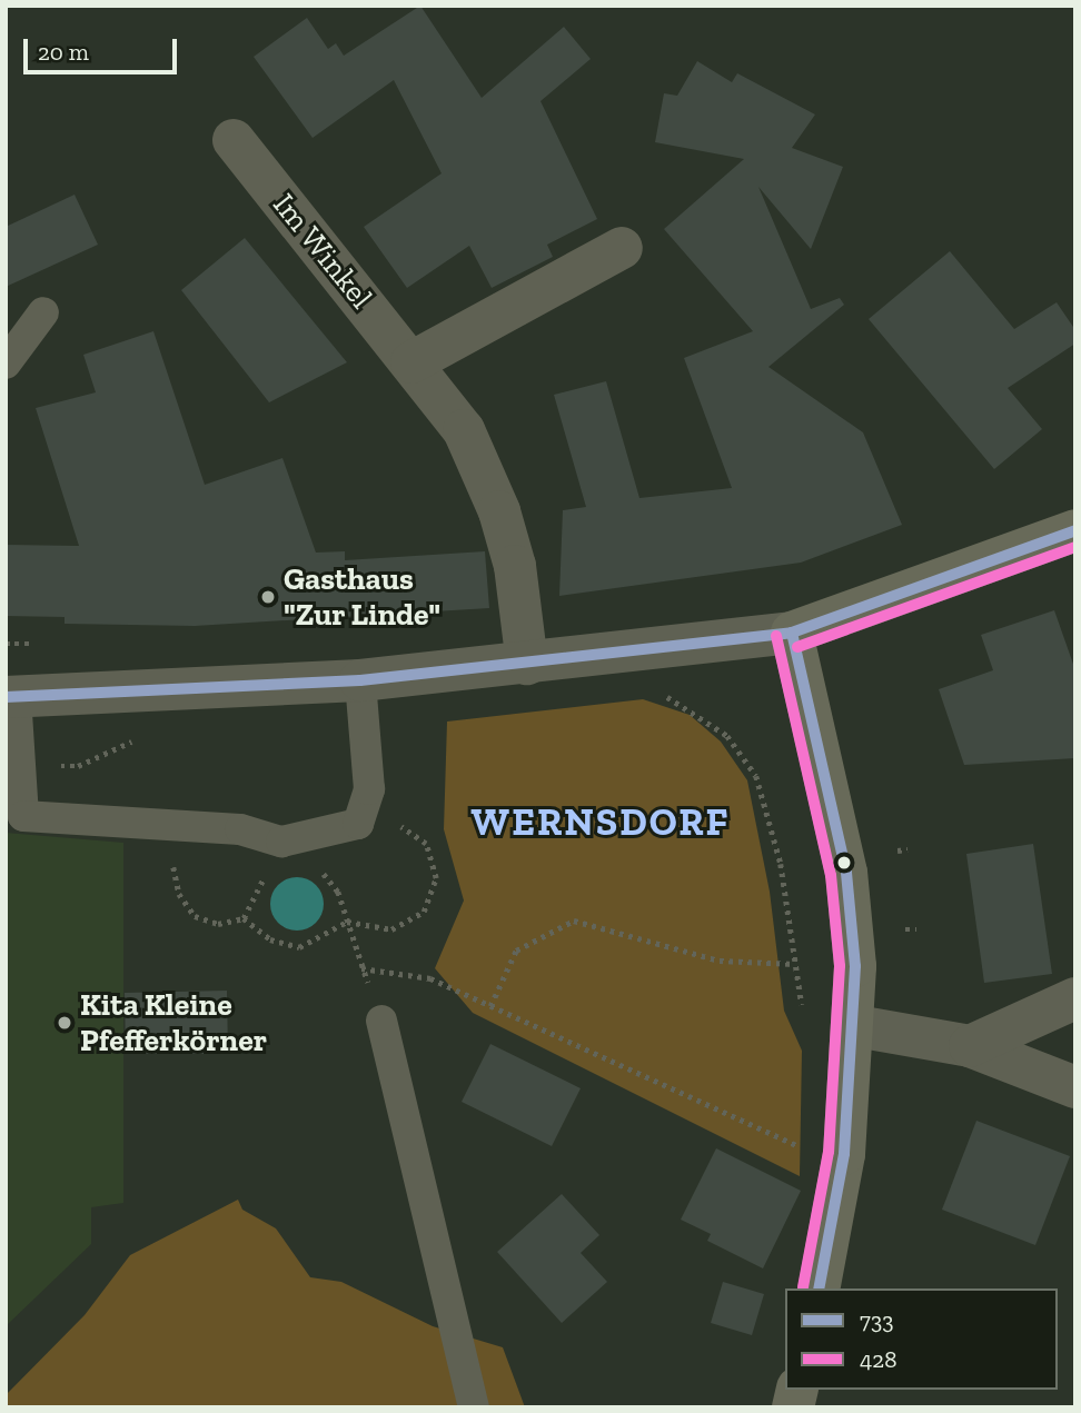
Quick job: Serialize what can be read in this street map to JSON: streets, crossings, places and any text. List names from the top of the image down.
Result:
{
  "streets": {
    "street": ["Im Winkel"]
  },
  "districts": ["WERNSDORF"],
  "places": ["Gasthaus \"Zur Linde\"", "Kita Kleine Pfefferkörner"],
  "lines": ["transit line 733", "transit line 428"],
  "legend": ["733", "428"],
  "scale_bar": "20 m"
}
